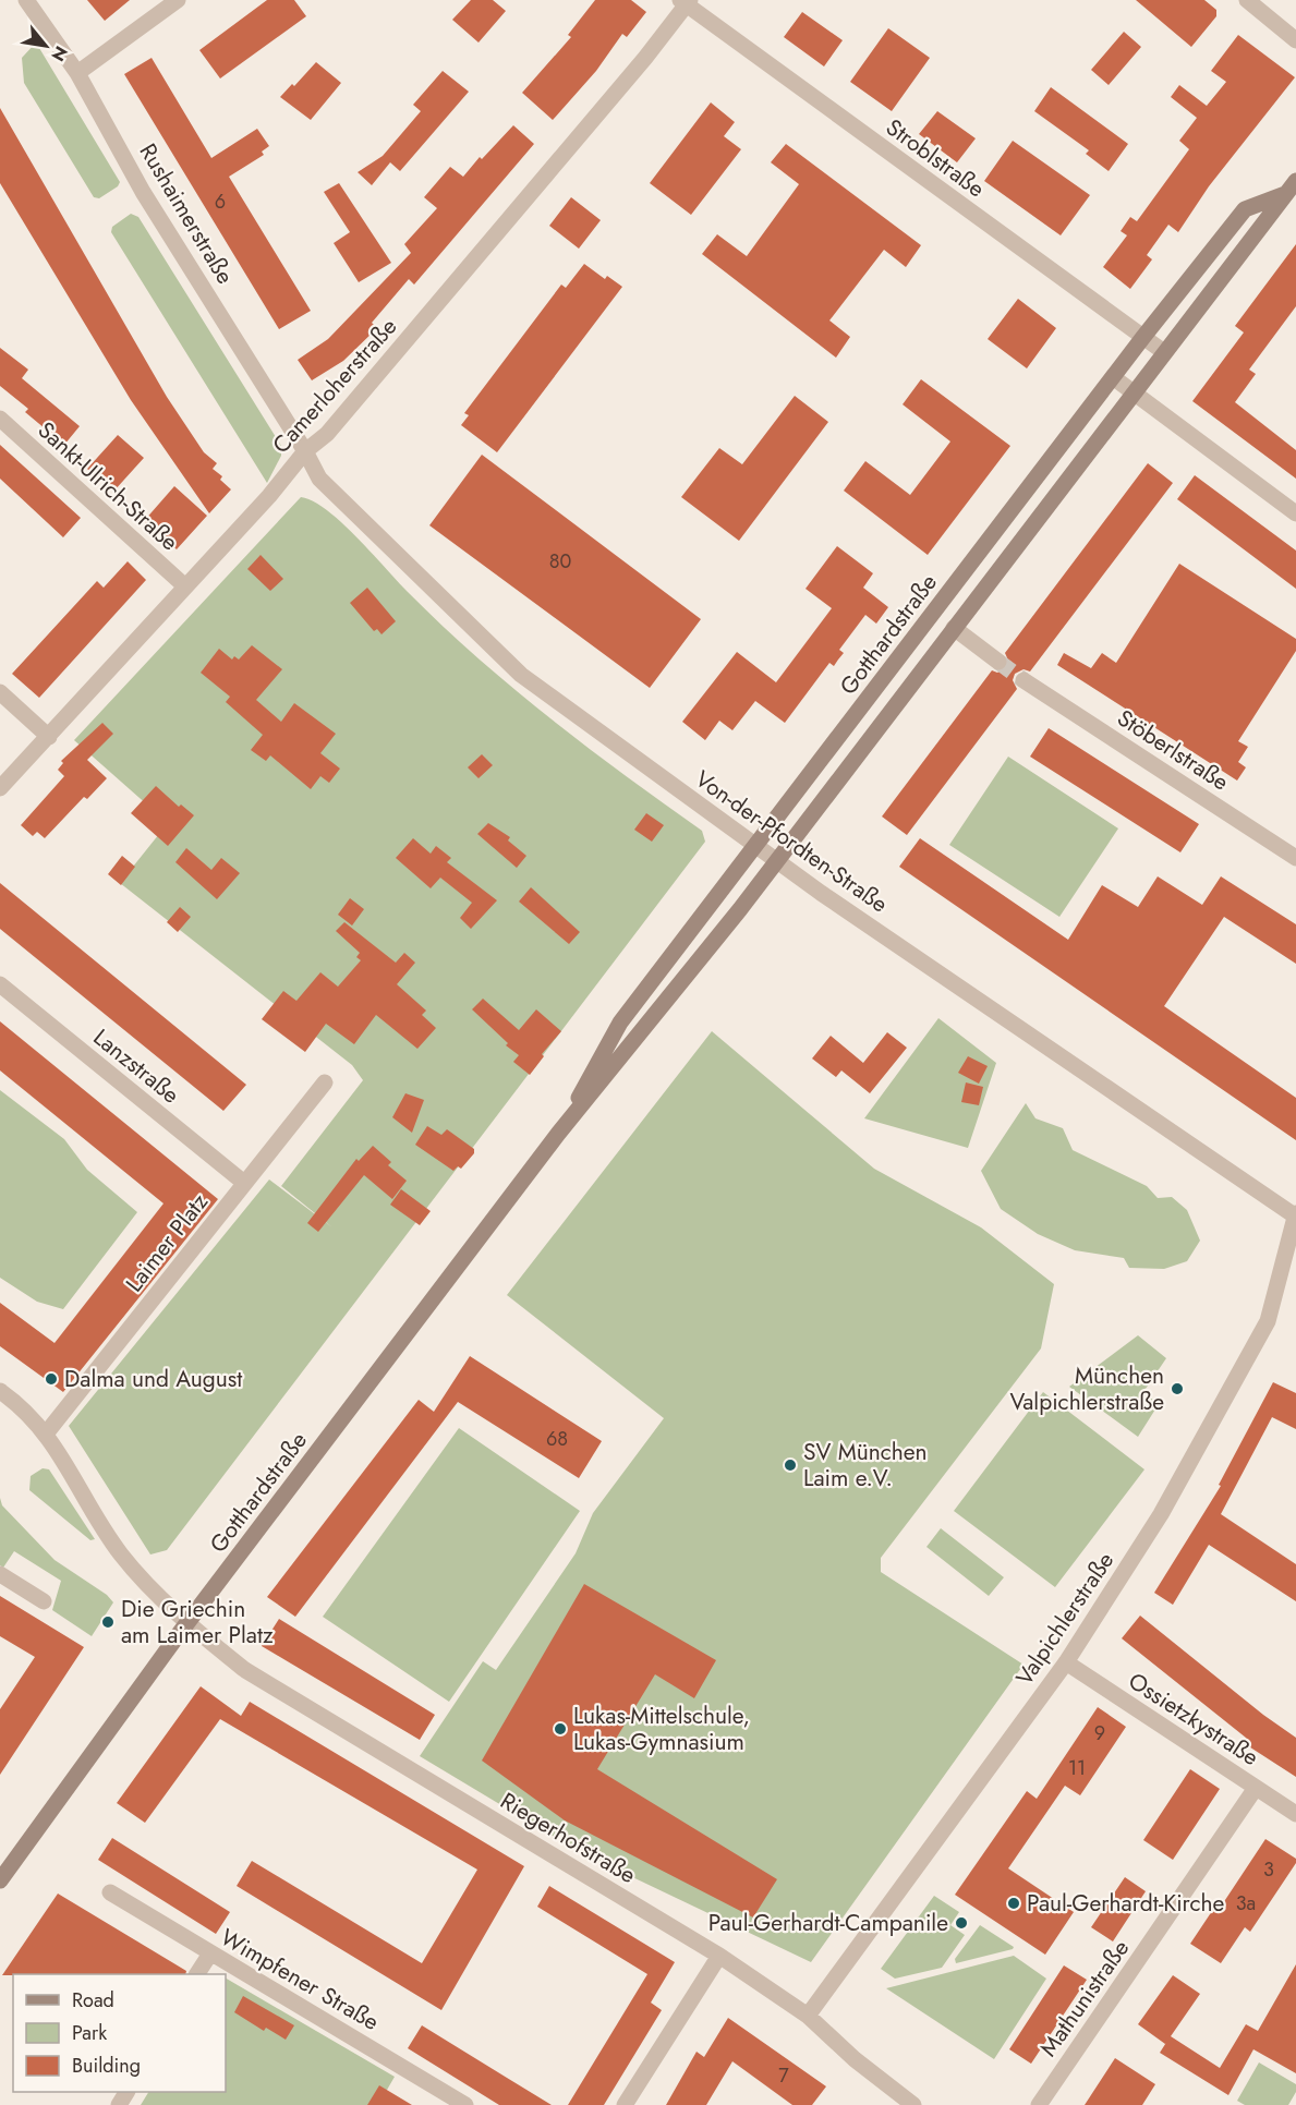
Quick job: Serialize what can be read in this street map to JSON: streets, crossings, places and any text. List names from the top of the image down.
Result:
{
  "streets": {
    "street": [
      "Stroblstraße",
      "Rushaimerstraße",
      "Camerloherstraße",
      "Sankt-Ulrich-Straße",
      "Gotthardstraße",
      "Stöberlstraße",
      "Von-der-Pfordten-Straße",
      "Lanzstraße",
      "Laimer Platz",
      "Valpichlerstraße",
      "Ossietzkystraße",
      "Riegerhofstraße",
      "Wimpfener Straße",
      "Mathunistraße"
    ]
  },
  "crossings": [
    ["Stroblstraße", "Camerloherstraße"],
    ["Stroblstraße", "Gotthardstraße"],
    ["Rushaimerstraße", "Camerloherstraße"],
    ["Rushaimerstraße", "Von-der-Pfordten-Straße"],
    ["Camerloherstraße", "Sankt-Ulrich-Straße"],
    ["Camerloherstraße", "Von-der-Pfordten-Straße"],
    ["Gotthardstraße", "Von-der-Pfordten-Straße"],
    ["Gotthardstraße", "Riegerhofstraße"],
    ["Von-der-Pfordten-Straße", "Valpichlerstraße"],
    ["Lanzstraße", "Laimer Platz"],
    ["Laimer Platz", "Riegerhofstraße"],
    ["Valpichlerstraße", "Ossietzkystraße"],
    ["Valpichlerstraße", "Riegerhofstraße"],
    ["Ossietzkystraße", "Mathunistraße"]
  ],
  "places": [
    "Dalma und August",
    "München Valpichlerstraße",
    "SV München Laim e.V.",
    "Die Griechin am Laimer Platz",
    "Lukas-Mittelschule, Lukas-Gymnasium",
    "Paul-Gerhardt-Kirche",
    "Paul-Gerhardt-Campanile"
  ],
  "house_numbers": [
    "6",
    "80",
    "68",
    "9",
    "11",
    "3",
    "3a",
    "7"
  ],
  "legend": ["Road", "Park", "Building"],
  "north": "bottom right"
}
